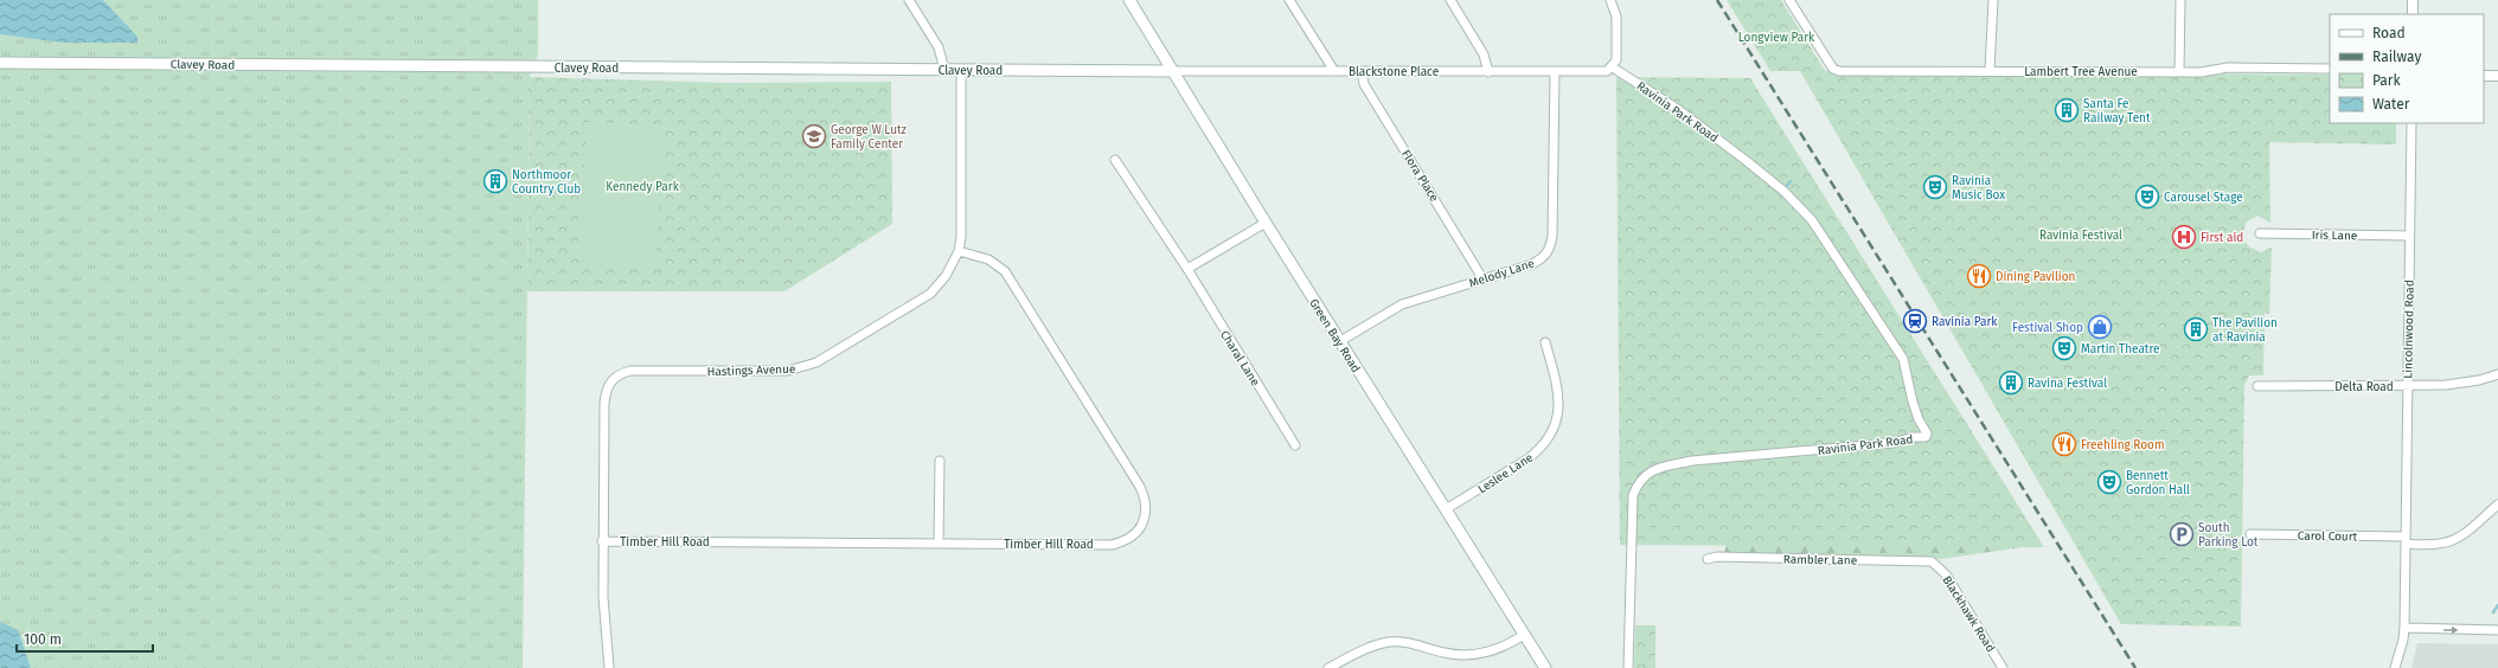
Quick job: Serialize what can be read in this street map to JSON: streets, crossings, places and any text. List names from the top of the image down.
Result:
{
  "streets": {
    "main road": ["Clavey Road", "Green Bay Road"],
    "street": [
      "Blackstone Place",
      "Lambert Tree Avenue",
      "Ravinia Park Road",
      "Flora Place",
      "Iris Lane",
      "Melody Lane",
      "Lincolnwood Road",
      "Charal Lane",
      "Hastings Avenue",
      "Delta Road",
      "Leslee Lane",
      "Carol Court",
      "Timber Hill Road",
      "Rambler Lane",
      "Blackhawk Road"
    ]
  },
  "crossings": [
    ["Clavey Road", "Blackstone Place"],
    ["Clavey Road", "Green Bay Road"],
    ["Clavey Road", "Hastings Avenue"],
    ["Blackstone Place", "Ravinia Park Road"],
    ["Blackstone Place", "Flora Place"],
    ["Blackstone Place", "Melody Lane"],
    ["Blackstone Place", "Green Bay Road"],
    ["Flora Place", "Melody Lane"],
    ["Iris Lane", "Lincolnwood Road"],
    ["Melody Lane", "Green Bay Road"],
    ["Lincolnwood Road", "Delta Road"],
    ["Lincolnwood Road", "Carol Court"],
    ["Green Bay Road", "Leslee Lane"],
    ["Hastings Avenue", "Timber Hill Road"],
    ["Rambler Lane", "Blackhawk Road"]
  ],
  "parks": ["Longview Park", "Kennedy Park", "Ravinia Festival"],
  "places": {
    "building": [
      "Santa Fe Railway Tent",
      "Northmoor Country Club",
      "The Pavilion at Ravinia",
      "Ravina Festival"
    ],
    "school or university": ["George W Lutz Family Center"],
    "theatre": [
      "Ravinia Music Box",
      "Carousel Stage",
      "Martin Theatre",
      "Bennett Gordon Hall"
    ],
    "hospital": ["First aid"],
    "restaurant": ["Dining Pavilion", "Freehling Room"],
    "station": ["Ravinia Park"],
    "shop": ["Festival Shop"],
    "parking": ["South Parking Lot"]
  },
  "legend": [
    "Road",
    "Railway",
    "Park",
    "Water"
  ],
  "scale_bar": "100 m"
}
